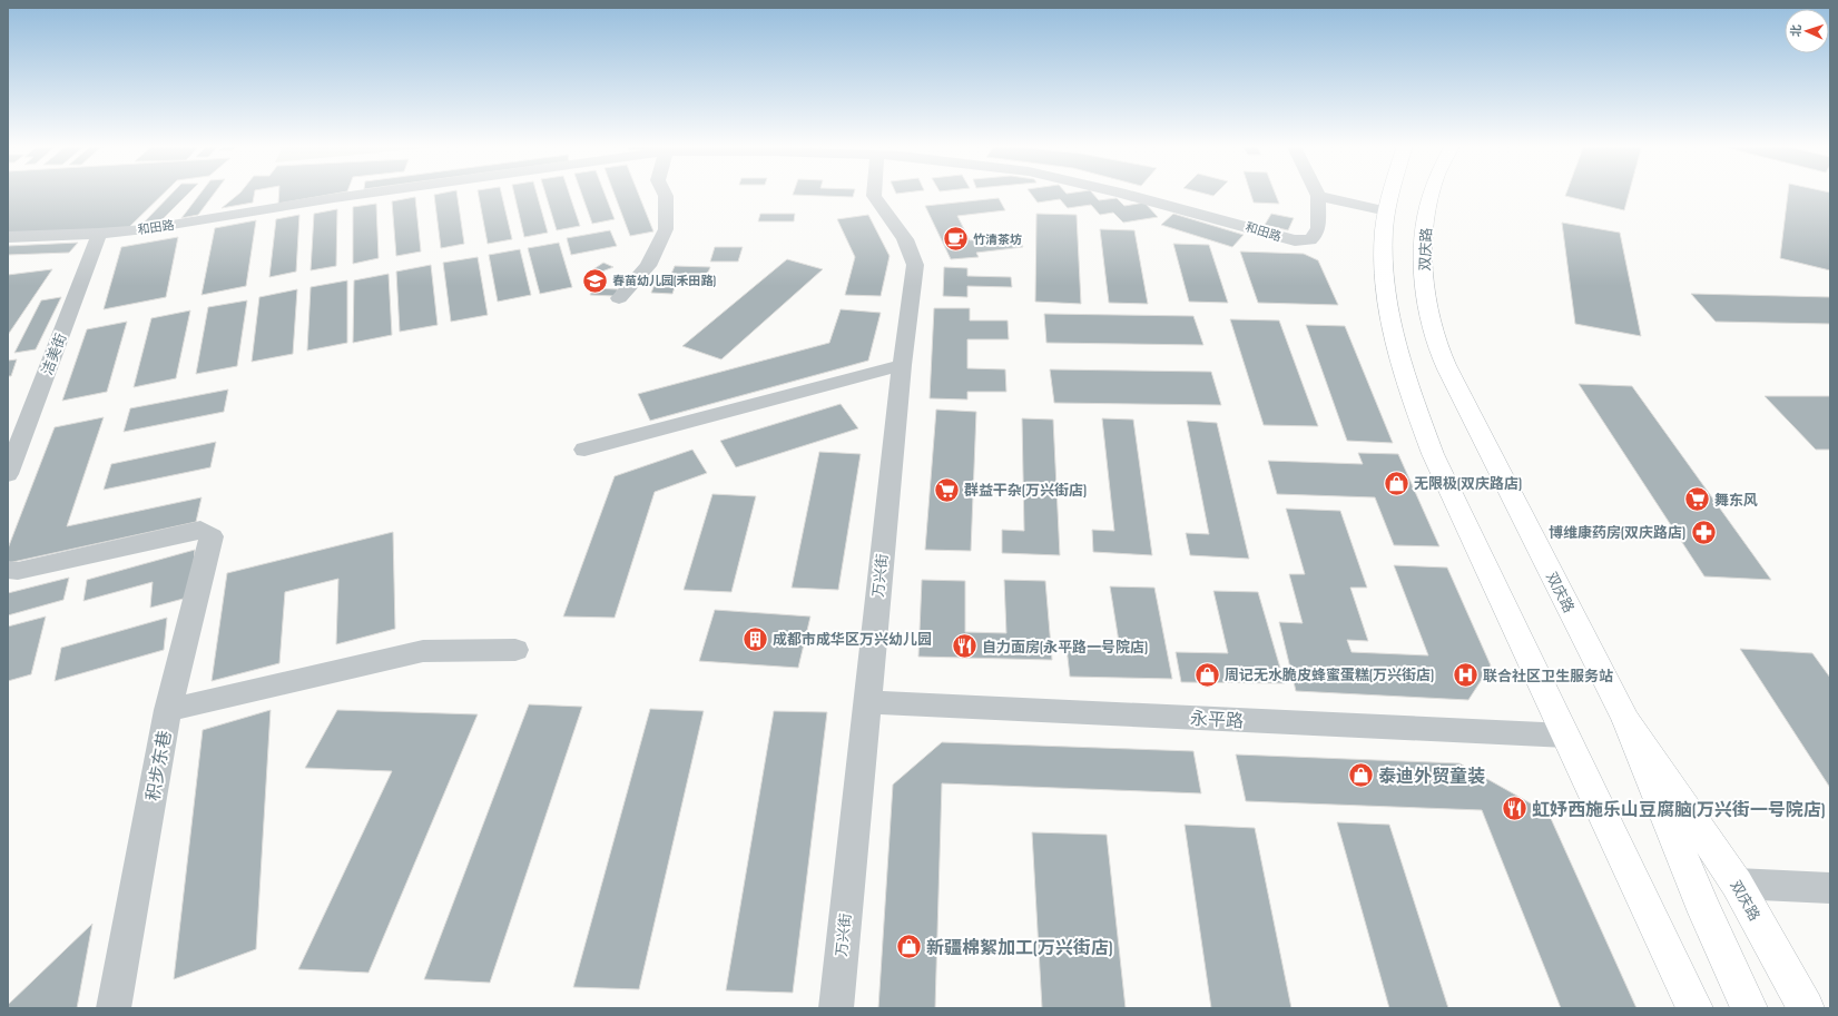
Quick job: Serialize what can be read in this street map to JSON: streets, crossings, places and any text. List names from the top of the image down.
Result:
{
  "streets": {
    "main road": ["双庆路"],
    "street": [
      "和田路",
      "洁美街",
      "万兴街",
      "永平路",
      "积步东巷"
    ]
  },
  "crossings": [
    ["和田路", "洁美街"],
    ["万兴街", "永平路"]
  ],
  "places": {
    "cafe": ["竹清茶坊"],
    "school or university": ["春苗幼儿园(禾田路)"],
    "shop": [
      "无限极(双庆路店)",
      "周记无水脆皮蜂蜜蛋糕(万兴街店)",
      "泰迪外贸童装",
      "新疆棉絮加工(万兴街店)"
    ],
    "supermarket": ["群益干杂(万兴街店)", "舞东风"],
    "pharmacy": ["博维康药房(双庆路店)"],
    "building": ["成都市成华区万兴幼儿园"],
    "restaurant": ["自力面房(永平路一号院店)", "虹妤西施乐山豆腐脑(万兴街一号院店)"],
    "hospital": ["联合社区卫生服务站"]
  },
  "north": "left"
}
